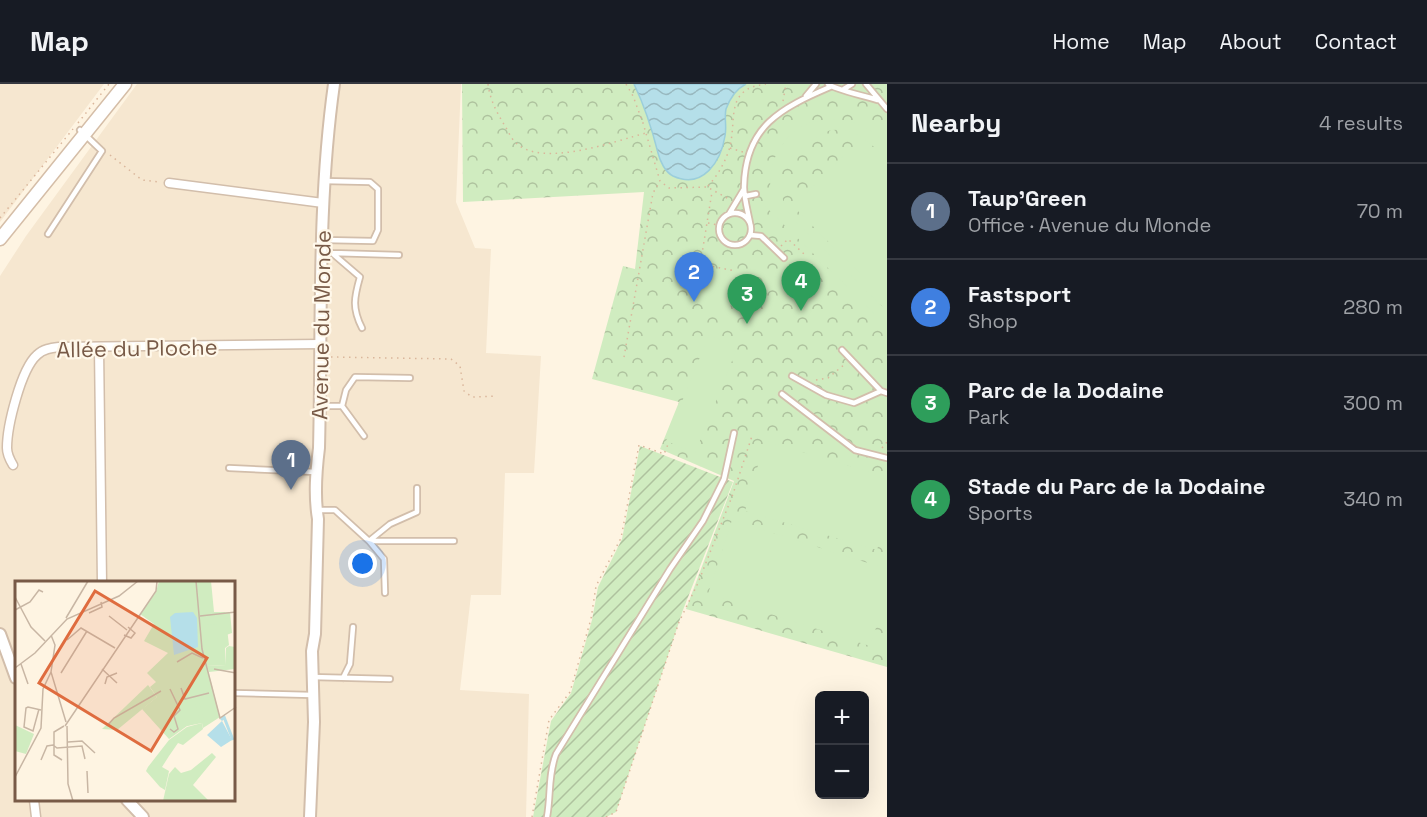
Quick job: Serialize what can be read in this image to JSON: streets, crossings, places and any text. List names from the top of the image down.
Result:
{
  "streets": {
    "street": ["Avenue du Monde", "Allée du Ploche"]
  },
  "crossings": [
    ["Avenue du Monde", "Allée du Ploche"]
  ],
  "page": {
    "header": "Map",
    "nav": [
      "Home",
      "Map",
      "About",
      "Contact"
    ],
    "heading": ["Nearby", "4 results"],
    "list": [
      {
        "mark": "1",
        "name": "Taup’Green",
        "note": "Office · Avenue du Monde",
        "value": "70 m"
      },
      {
        "mark": "2",
        "name": "Fastsport",
        "note": "Shop",
        "value": "280 m"
      },
      {
        "mark": "3",
        "name": "Parc de la Dodaine",
        "note": "Park",
        "value": "300 m"
      },
      {
        "mark": "4",
        "name": "Stade du Parc de la Dodaine",
        "note": "Sports",
        "value": "340 m"
      }
    ],
    "pins": [
      "2",
      "4",
      "3",
      "1"
    ],
    "map_buttons": ["+", "−"]
  }
}
